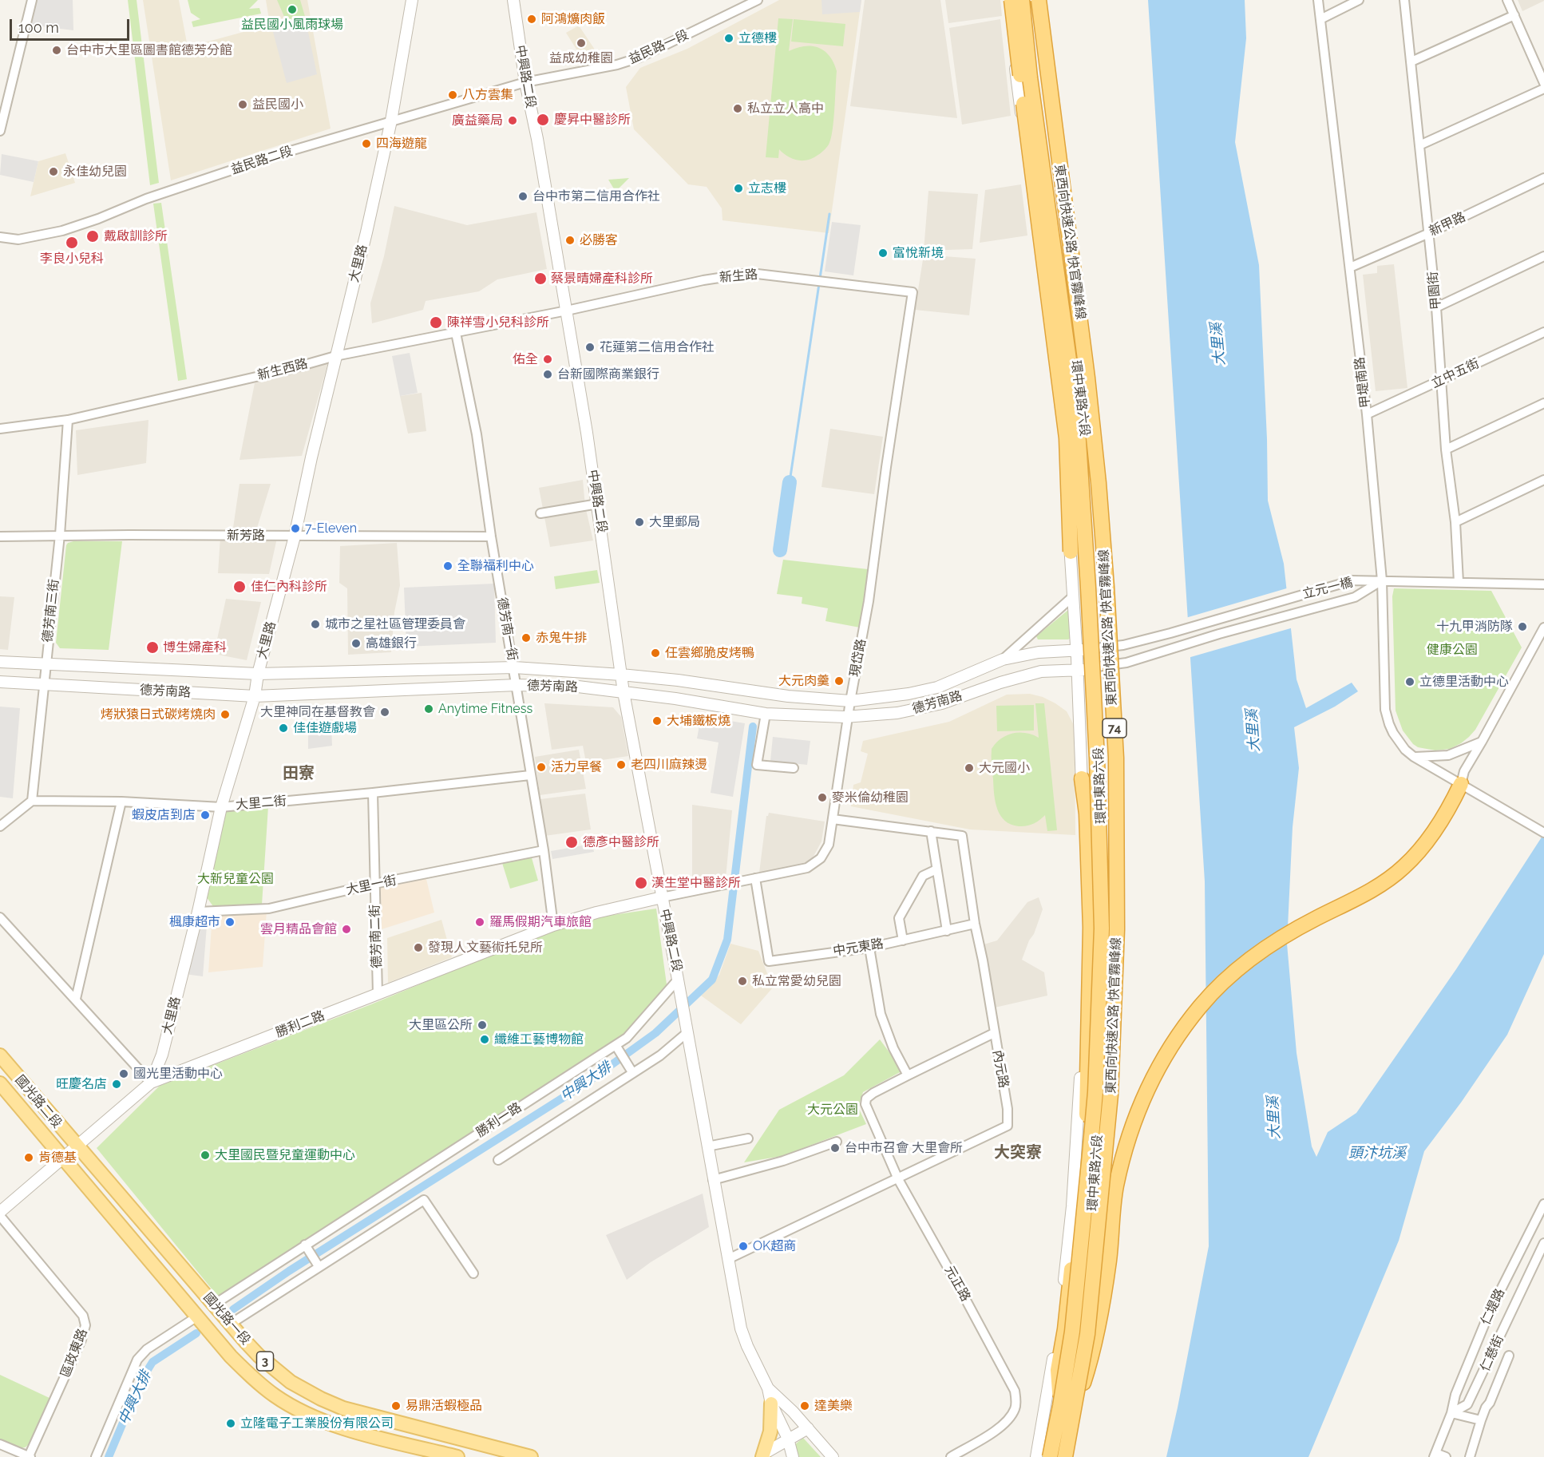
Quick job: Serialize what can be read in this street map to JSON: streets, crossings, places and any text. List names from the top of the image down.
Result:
{
  "streets": {
    "highway": ["東西向快速公路 快官霧峰線", "74"],
    "main road": ["國光路二段", "國光路一段", "3"],
    "street": [
      "益民路一段",
      "中興路二段",
      "益民路二段",
      "新甲路",
      "大里路",
      "新生路",
      "甲園街",
      "新生西路",
      "立中五街",
      "甲堤南路",
      "環中東路六段",
      "新芳路",
      "立元一橋",
      "德芳南三街",
      "德芳南一街",
      "現岱路",
      "德芳南路",
      "大里二街",
      "大里一街",
      "德芳南二街",
      "中元東路",
      "勝利二路",
      "內元路",
      "勝利一路",
      "元正路",
      "仁堤路",
      "區政東路",
      "仁慈街"
    ]
  },
  "crossings": [
    ["益民路一段", "中興路二段"],
    ["益民路一段", "益民路二段"],
    ["中興路二段", "益民路二段"],
    ["中興路二段", "新生路"],
    ["中興路二段", "新生西路"],
    ["中興路二段", "現岱路"],
    ["中興路二段", "德芳南路"],
    ["中興路二段", "勝利二路"],
    ["中興路二段", "勝利一路"],
    ["益民路二段", "大里路"],
    ["新甲路", "甲園街"],
    ["新甲路", "甲堤南路"],
    ["東西向快速公路 快官霧峰線", "74"],
    ["大里路", "新生西路"],
    ["大里路", "新芳路"],
    ["大里路", "德芳南路"],
    ["大里路", "大里二街"],
    ["大里路", "大里一街"],
    ["大里路", "勝利二路"],
    ["大里路", "國光路二段"],
    ["大里路", "國光路一段"],
    ["大里路", "區政東路"],
    ["新生路", "新生西路"],
    ["新生路", "現岱路"],
    ["甲園街", "立中五街"],
    ["新生西路", "德芳南三街"],
    ["新生西路", "德芳南一街"],
    ["立中五街", "甲堤南路"],
    ["甲堤南路", "立元一橋"],
    ["甲堤南路", "74"],
    ["環中東路六段", "立元一橋"],
    ["環中東路六段", "德芳南路"],
    ["新芳路", "德芳南三街"],
    ["新芳路", "德芳南一街"],
    ["立元一橋", "德芳南路"],
    ["德芳南三街", "德芳南路"],
    ["德芳南三街", "大里二街"],
    ["德芳南一街", "德芳南路"],
    ["德芳南一街", "大里二街"],
    ["德芳南一街", "大里一街"],
    ["德芳南一街", "勝利二路"],
    ["現岱路", "德芳南路"],
    ["現岱路", "中元東路"],
    ["現岱路", "勝利二路"],
    ["現岱路", "內元路"],
    ["大里二街", "德芳南二街"],
    ["大里一街", "德芳南二街"],
    ["德芳南二街", "勝利二路"],
    ["中元東路", "內元路"],
    ["內元路", "元正路"],
    ["國光路二段", "國光路一段"],
    ["勝利一路", "國光路一段"],
    ["仁堤路", "仁慈街"]
  ],
  "districts": ["田寮", "大突寮"],
  "water": ["大里溪", "中興大排", "頭汴坑溪"],
  "parks": ["健康公園", "大新兒童公園", "大元公園"],
  "places": [
    "益民國小風雨球場",
    "阿鴻爌肉飯",
    "立德樓",
    "益成幼稚園",
    "台中市大里區圖書館德芳分館",
    "八方雲集",
    "益民國小",
    "私立立人高中",
    "慶昇中醫診所",
    "廣益藥局",
    "四海遊龍",
    "永佳幼兒園",
    "立志樓",
    "台中市第二信用合作社",
    "戴啟訓診所",
    "必勝客",
    "李良小兒科",
    "富悅新境",
    "蔡景晴婦產科診所",
    "陳祥雪小兒科診所",
    "花蓮第二信用合作社",
    "佑全",
    "台新國際商業銀行",
    "大里郵局",
    "7-Eleven",
    "全聯福利中心",
    "佳仁內科診所",
    "城市之星社區管理委員會",
    "十九甲消防隊",
    "赤鬼牛排",
    "高雄銀行",
    "博生婦產科",
    "任雲鄉脆皮烤鴨",
    "大元肉羹",
    "立德里活動中心",
    "Anytime Fitness",
    "大里神同在基督教會",
    "烤狀猿日式碳烤燒肉",
    "大埔鐵板燒",
    "佳佳遊戲場",
    "老四川麻辣燙",
    "活力早餐",
    "大元國小",
    "麥米倫幼稚園",
    "蝦皮店到店",
    "德彥中醫診所",
    "漢生堂中醫診所",
    "楓康超市",
    "羅馬假期汽車旅館",
    "雲月精品會館",
    "發現人文藝術托兒所",
    "私立常愛幼兒園",
    "大里區公所",
    "纖維工藝博物館",
    "國光里活動中心",
    "旺慶名店",
    "台中市召會 大里會所",
    "大里國民暨兒童運動中心",
    "肯德基",
    "OK超商",
    "易鼎活蝦極品",
    "達美樂",
    "立隆電子工業股份有限公司"
  ],
  "scale_bar": "100 m"
}
